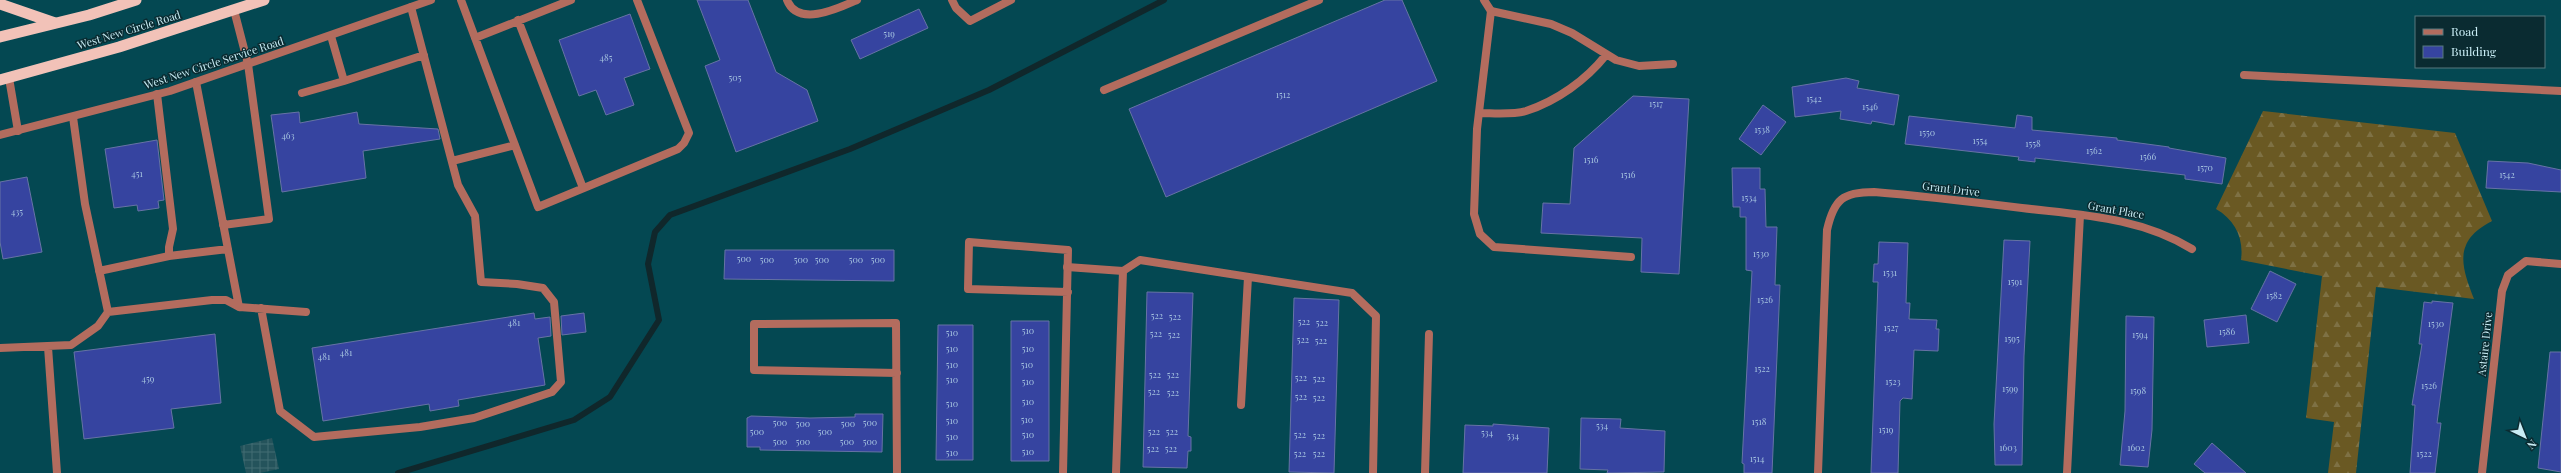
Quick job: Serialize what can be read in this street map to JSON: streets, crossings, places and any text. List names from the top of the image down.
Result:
{
  "streets": {
    "highway": ["West New Circle Road"],
    "street": [
      "West New Circle Service Road",
      "Grant Drive",
      "Grant Place",
      "Astaire Drive"
    ]
  },
  "crossings": [
    ["Grant Drive", "Grant Place"]
  ],
  "house_numbers": [
    "519",
    "485",
    "505",
    "1512",
    "1542",
    "1517",
    "1546",
    "1538",
    "1550",
    "463",
    "1554",
    "1558",
    "1562",
    "1566",
    "1516",
    "1570",
    "451",
    "1516",
    "1542",
    "1534",
    "435",
    "1530",
    "500",
    "500",
    "500",
    "500",
    "500",
    "500",
    "1531",
    "1591",
    "1582",
    "1526",
    "522",
    "522",
    "522",
    "481",
    "522",
    "1530",
    "1527",
    "510",
    "1586",
    "510",
    "522",
    "522",
    "1594",
    "1595",
    "522",
    "522",
    "510",
    "510",
    "481",
    "481",
    "510",
    "510",
    "1522",
    "522",
    "522",
    "522",
    "459",
    "522",
    "510",
    "510",
    "1523",
    "1526",
    "1599",
    "1598",
    "522",
    "522",
    "522",
    "522",
    "510",
    "510",
    "510",
    "510",
    "1518",
    "500",
    "500",
    "500",
    "500",
    "534",
    "1519",
    "500",
    "500",
    "522",
    "522",
    "534",
    "510",
    "522",
    "522",
    "534",
    "510",
    "500",
    "500",
    "500",
    "500",
    "1603",
    "1602",
    "522",
    "522",
    "510",
    "510",
    "522",
    "522",
    "1522",
    "1514"
  ],
  "legend": ["Road", "Building"],
  "north": "bottom right"
}
